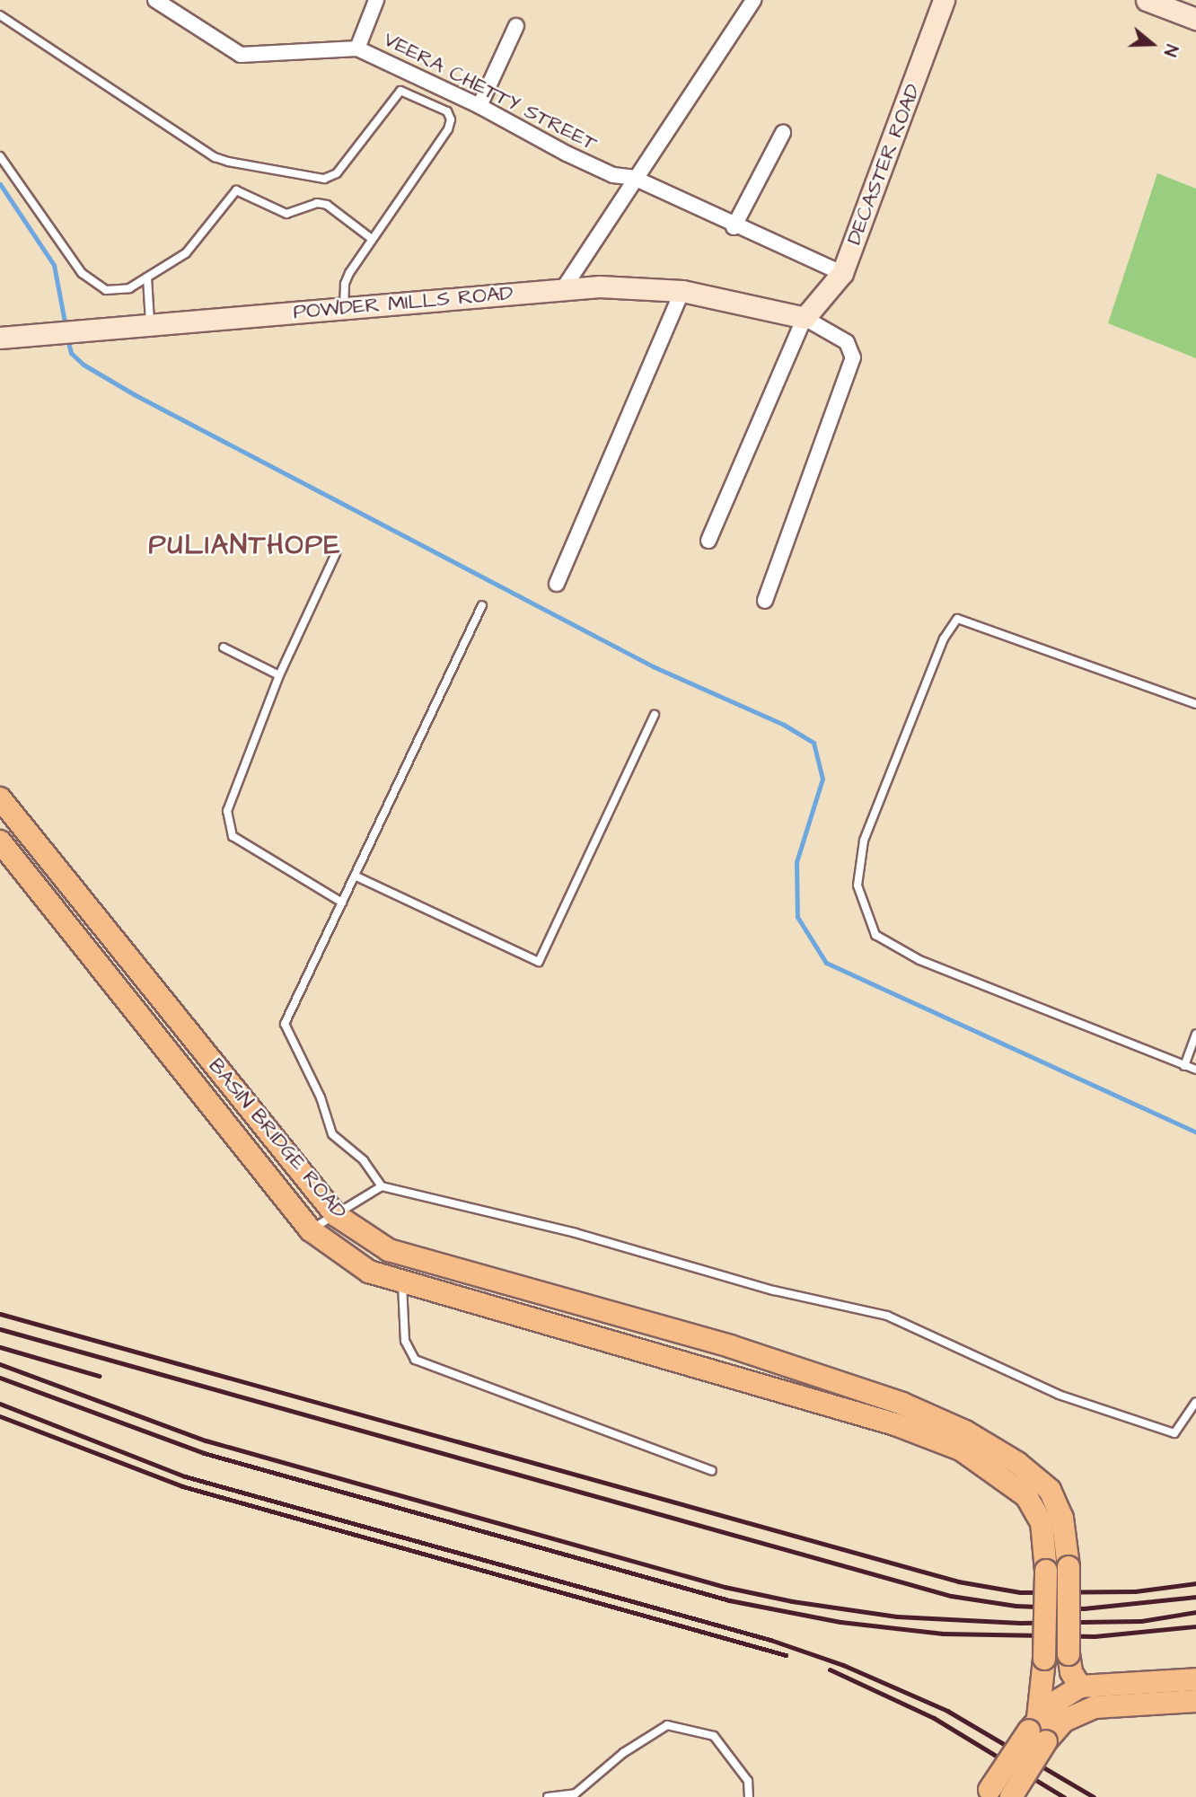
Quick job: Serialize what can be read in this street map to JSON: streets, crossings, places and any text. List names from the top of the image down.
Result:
{
  "streets": {
    "main road": ["BASIN BRIDGE ROAD"],
    "street": ["VEERA CHETTY STREET", "DECASTER ROAD", "POWDER MILLS ROAD"]
  },
  "crossings": [
    ["VEERA CHETTY STREET", "DECASTER ROAD"],
    ["DECASTER ROAD", "POWDER MILLS ROAD"]
  ],
  "districts": ["PULIANTHOPE"],
  "north": "right"
}
